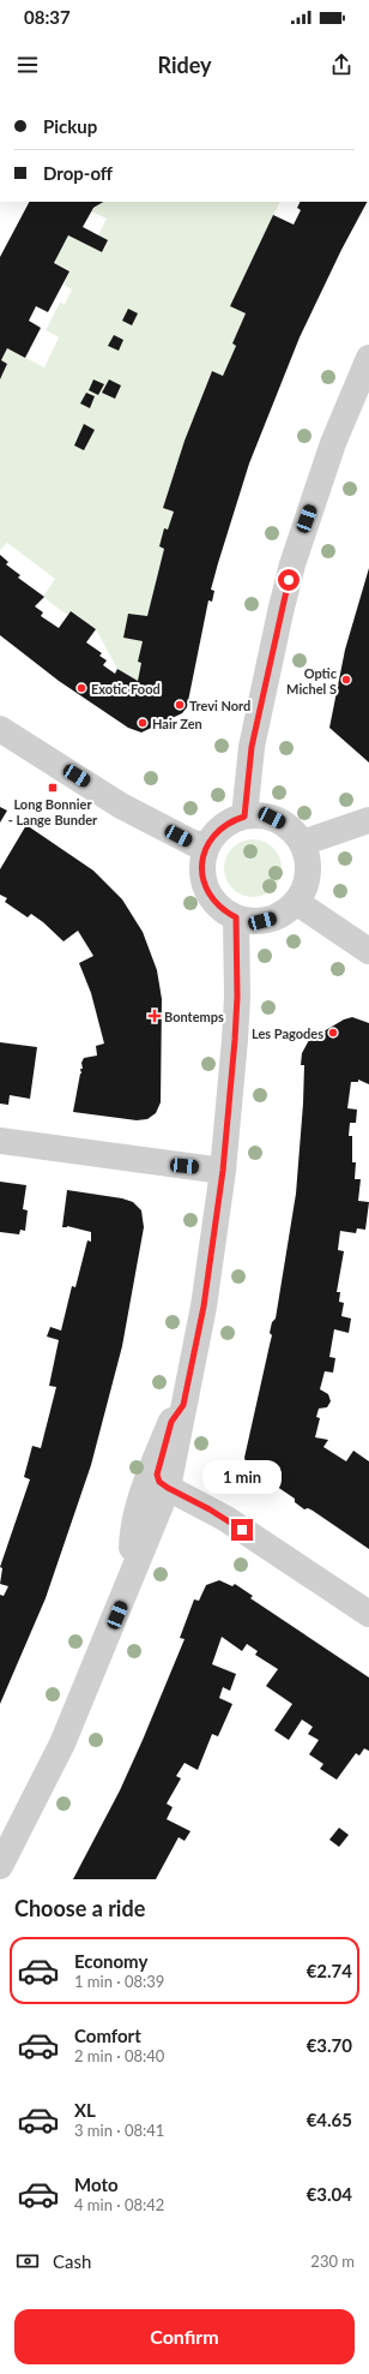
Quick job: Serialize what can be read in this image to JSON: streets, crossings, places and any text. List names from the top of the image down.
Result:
{
  "places": {
    "other": [
      "Optic Michel S",
      "Exotic Food",
      "Trevi Nord",
      "Hair Zen",
      "Les Pagodes"
    ],
    "transit": ["Long Bonnier - Lange Bunder"],
    "health": ["Bontemps"]
  },
  "page": {
    "status": "08:37",
    "header": "Ridey",
    "banner": ["Pickup", "Drop-off"],
    "bubble": "1 min",
    "heading": "Choose a ride",
    "list": [
      {
        "name": "Economy",
        "note": "1 min · 08:39",
        "value": "€2.74"
      },
      {
        "name": "Comfort",
        "note": "2 min · 08:40",
        "value": "€3.70"
      },
      {
        "name": "XL",
        "note": "3 min · 08:41",
        "value": "€4.65"
      },
      {
        "name": "Moto",
        "note": "4 min · 08:42",
        "value": "€3.04"
      }
    ],
    "pay": ["Cash", "230 m"],
    "buttons": "Confirm"
  }
}
